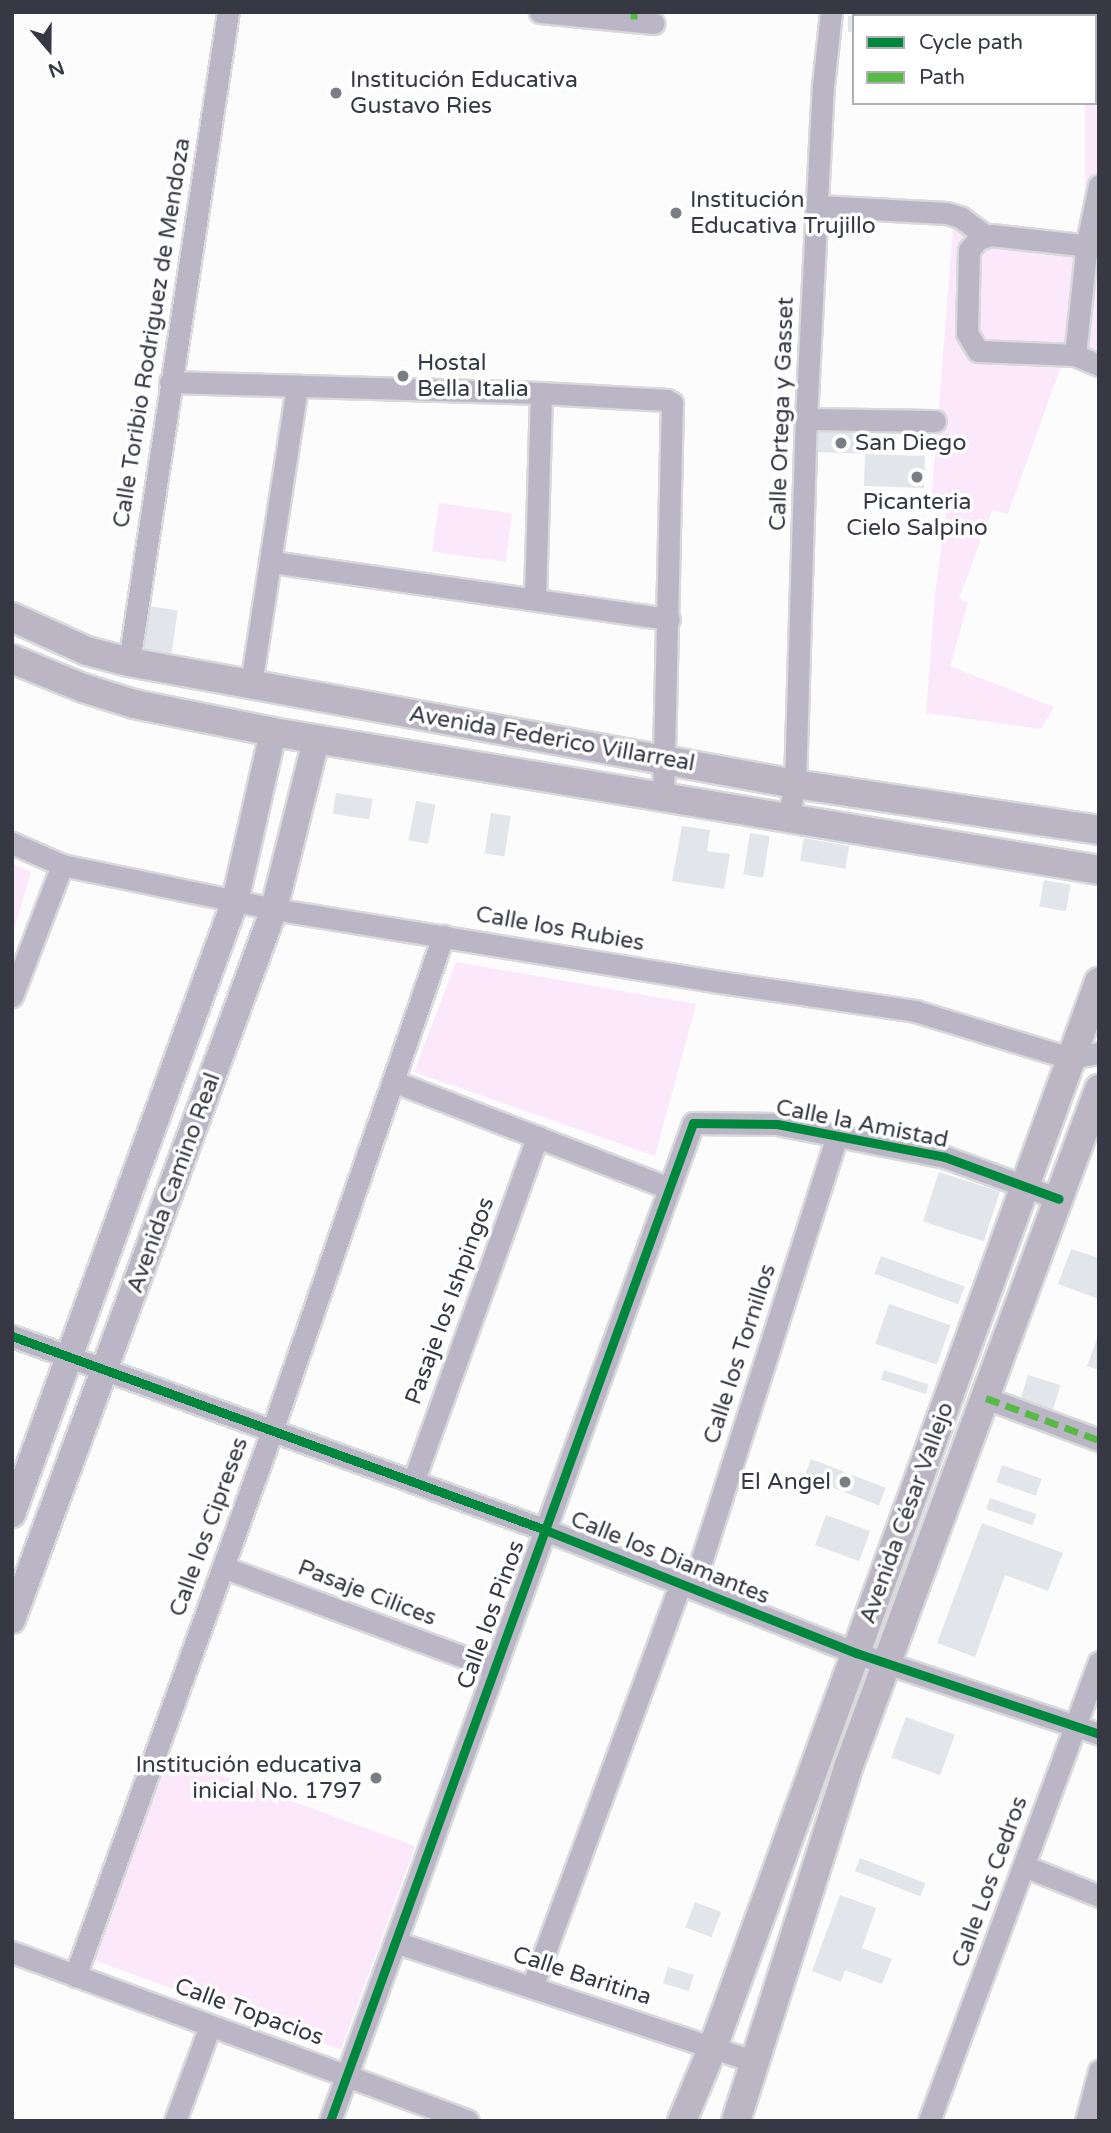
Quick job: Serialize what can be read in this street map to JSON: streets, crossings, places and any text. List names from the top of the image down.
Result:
{
  "streets": {
    "main road": ["Avenida Federico Villarreal", "Avenida César Vallejo"],
    "street": [
      "Calle Toribio Rodriguez de Mendoza",
      "Calle Ortega y Gasset",
      "Calle los Rubies",
      "Calle la Amistad",
      "Avenida Camino Real",
      "Pasaje los Ishpingos",
      "Calle los Tornillos",
      "Calle los Cipreses",
      "Calle los Diamantes",
      "Pasaje Cilices",
      "Calle los Pinos",
      "Calle Los Cedros",
      "Calle Baritina",
      "Calle Topacios"
    ]
  },
  "crossings": [
    ["Calle Toribio Rodriguez de Mendoza", "Avenida Federico Villarreal"],
    ["Calle Ortega y Gasset", "Avenida Federico Villarreal"],
    ["Avenida Federico Villarreal", "Avenida Camino Real"],
    ["Calle los Rubies", "Avenida Camino Real"],
    ["Calle los Rubies", "Avenida César Vallejo"],
    ["Calle los Rubies", "Calle los Cipreses"],
    ["Calle la Amistad", "Calle los Tornillos"],
    ["Calle la Amistad", "Avenida César Vallejo"],
    ["Calle la Amistad", "Calle los Pinos"],
    ["Avenida Camino Real", "Calle los Diamantes"],
    ["Pasaje los Ishpingos", "Calle los Diamantes"],
    ["Calle los Tornillos", "Calle los Diamantes"],
    ["Calle los Tornillos", "Calle Baritina"],
    ["Avenida César Vallejo", "Calle los Diamantes"],
    ["Avenida César Vallejo", "Calle Baritina"],
    ["Calle los Cipreses", "Calle los Diamantes"],
    ["Calle los Cipreses", "Pasaje Cilices"],
    ["Calle los Cipreses", "Calle Topacios"],
    ["Calle los Diamantes", "Calle los Pinos"],
    ["Calle los Diamantes", "Calle Los Cedros"],
    ["Pasaje Cilices", "Calle los Pinos"],
    ["Calle los Pinos", "Calle Baritina"],
    ["Calle los Pinos", "Calle Topacios"]
  ],
  "places": [
    "Institución Educativa Gustavo Ries",
    "Institución Educativa Trujillo",
    "Hostal Bella Italia",
    "San Diego",
    "Picanteria Cielo Salpino",
    "El Angel",
    "Institución educativa inicial No. 1797"
  ],
  "legend": ["Cycle path", "Path"],
  "north": "bottom"
}
